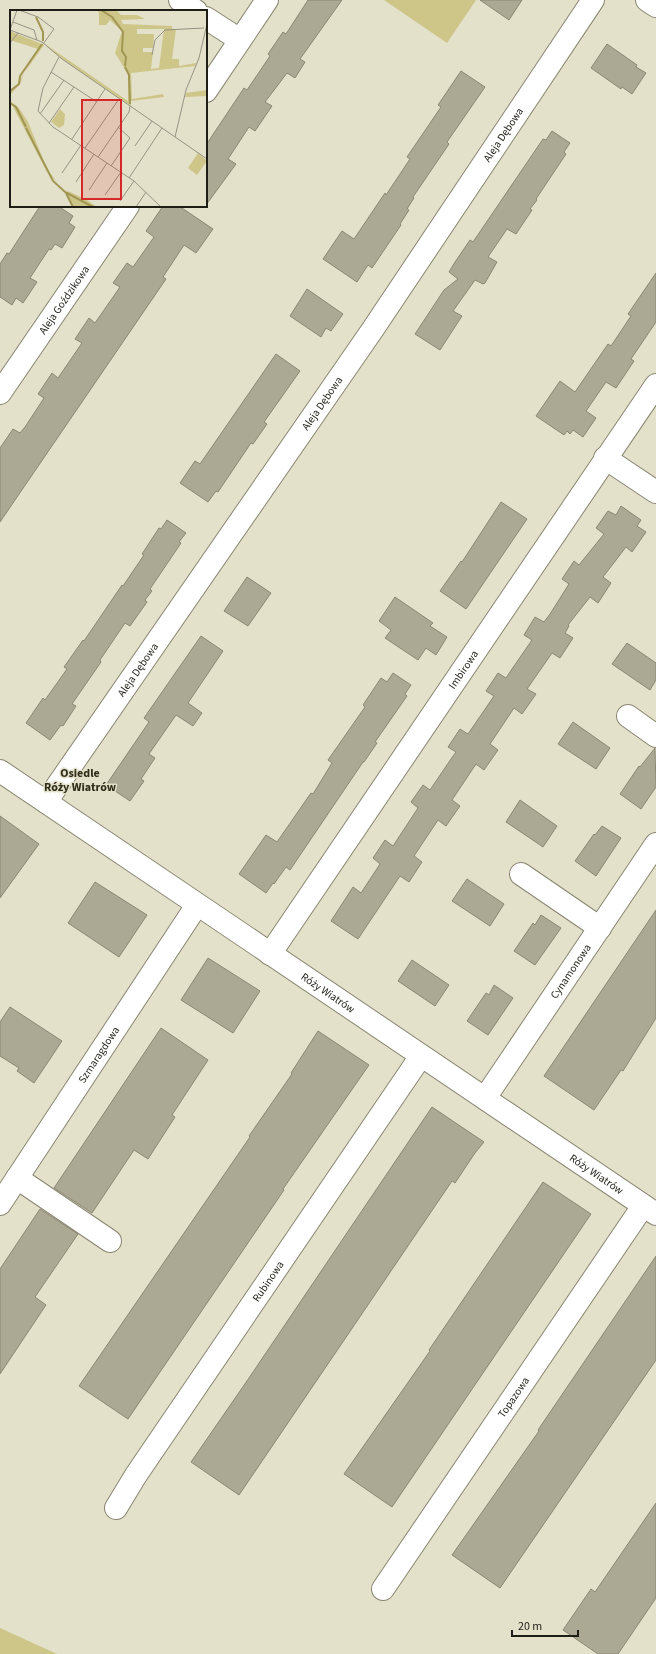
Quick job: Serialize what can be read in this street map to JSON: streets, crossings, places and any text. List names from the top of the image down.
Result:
{
  "streets": {
    "street": [
      "Aleja Dębowa",
      "Aleja Goździkowa",
      "Imbirowa",
      "Cynamonowa",
      "Róży Wiatrów",
      "Szmaragdowa",
      "Rubinowa",
      "Topazowa"
    ]
  },
  "crossings": [
    ["Aleja Dębowa", "Róży Wiatrów"],
    ["Imbirowa", "Róży Wiatrów"],
    ["Cynamonowa", "Róży Wiatrów"],
    ["Róży Wiatrów", "Szmaragdowa"],
    ["Róży Wiatrów", "Rubinowa"],
    ["Róży Wiatrów", "Topazowa"]
  ],
  "districts": ["Osiedle Róży Wiatrów"],
  "scale_bar": "20 m"
}
